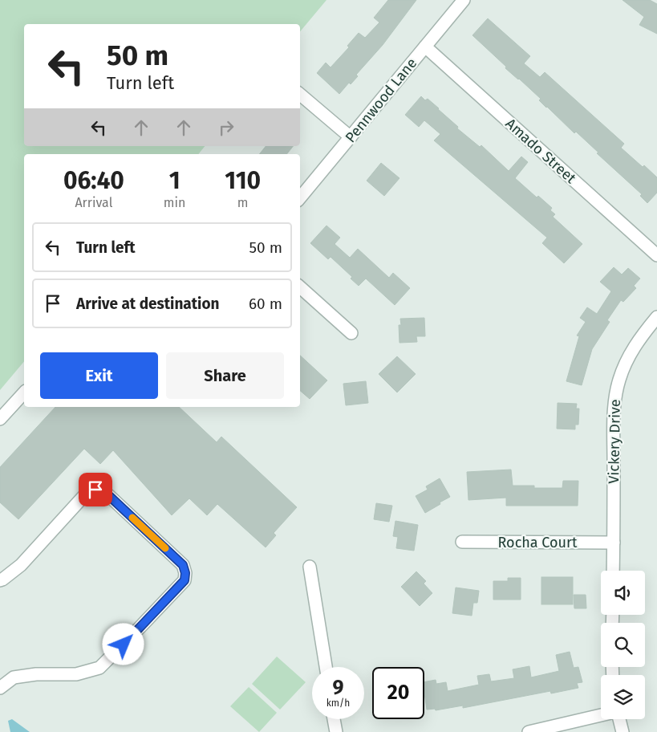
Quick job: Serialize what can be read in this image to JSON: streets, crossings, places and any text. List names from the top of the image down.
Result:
{
  "streets": {
    "street": [
      "Pennwood Lane",
      "Amado Street",
      "Vickery Drive",
      "Rocha Court"
    ]
  },
  "crossings": [
    ["Pennwood Lane", "Amado Street"],
    ["Vickery Drive", "Rocha Court"]
  ],
  "page": {
    "turn": ["50 m", "Turn left"],
    "eta": [
      "06:40",
      "Arrival",
      "1",
      "min",
      "110",
      "m"
    ],
    "list": [
      {
        "name": "Turn left",
        "value": "50 m"
      },
      {
        "name": "Arrive at destination",
        "value": "60 m"
      }
    ],
    "buttons": ["Exit", "Share"],
    "speed": "9 km/h",
    "limit": "20"
  }
}
